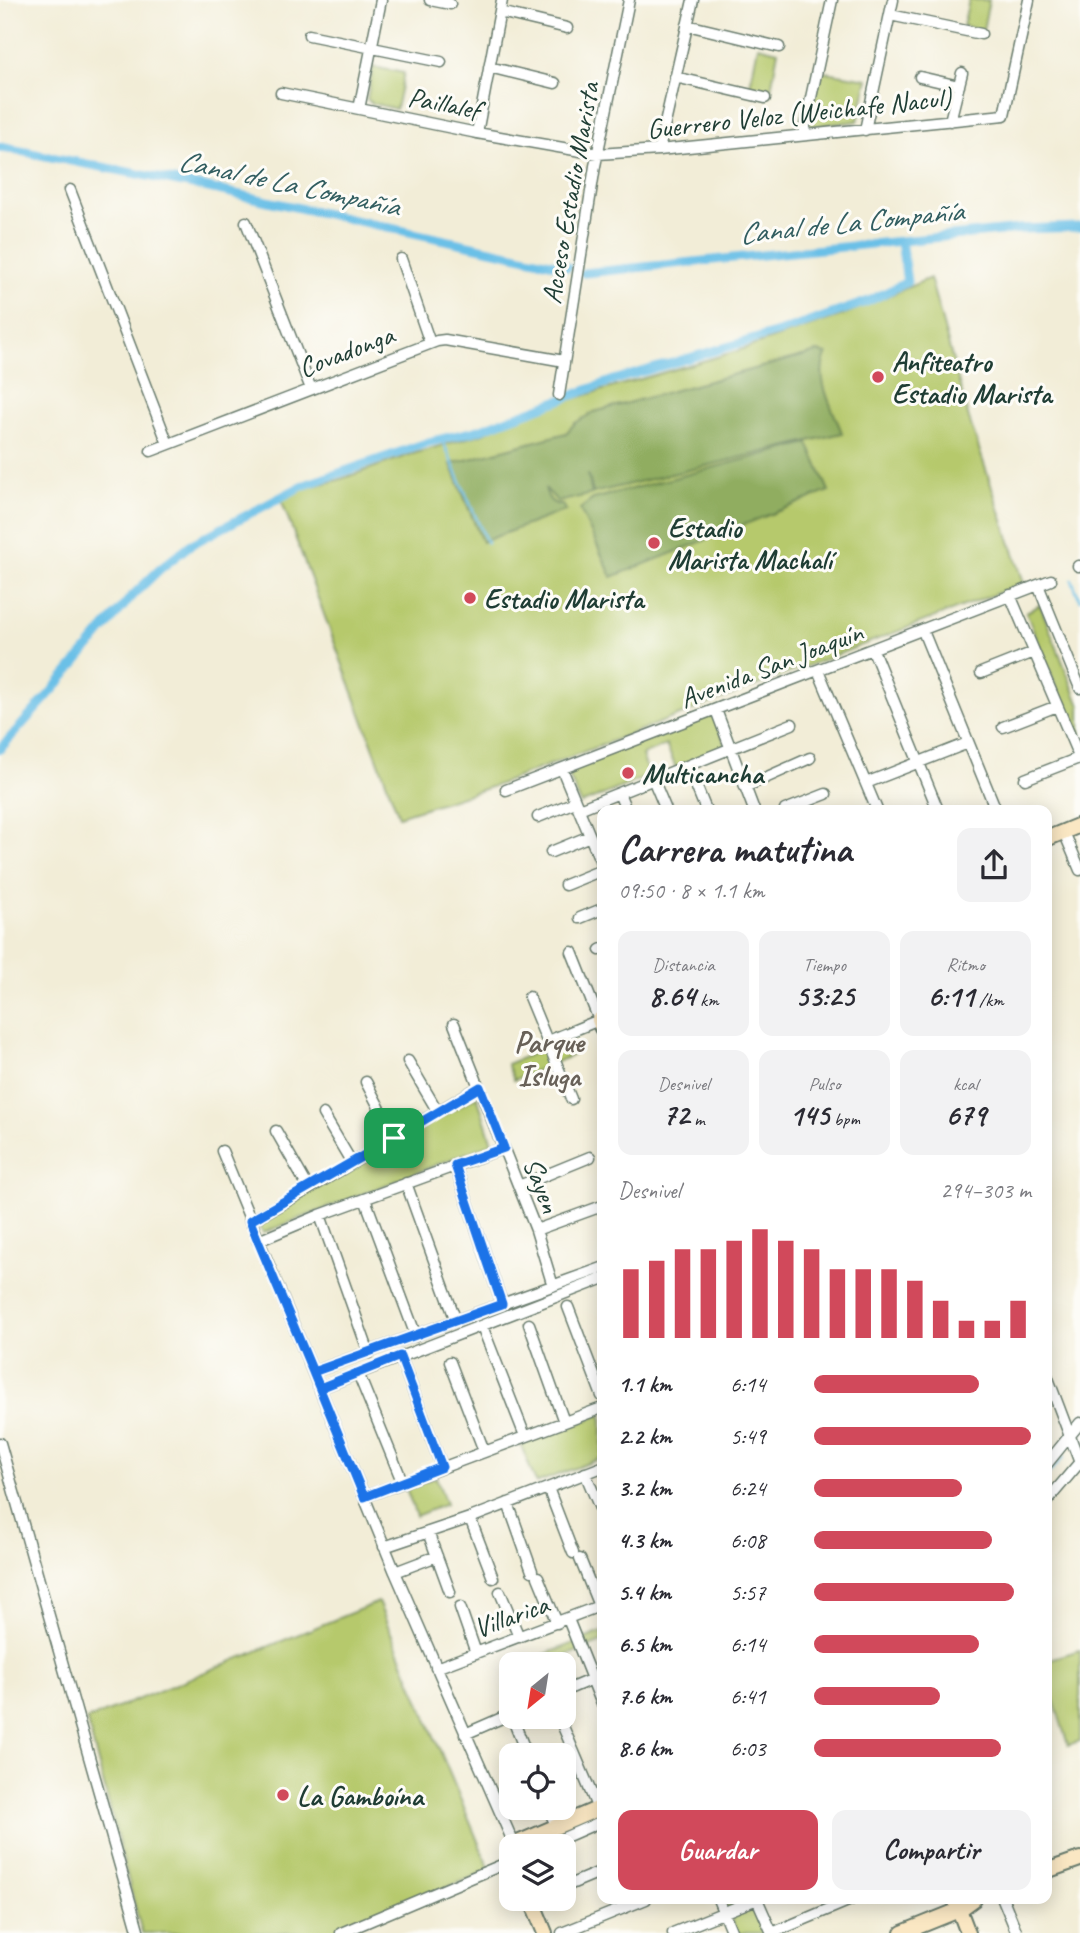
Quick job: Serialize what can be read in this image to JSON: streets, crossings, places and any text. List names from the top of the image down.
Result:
{
  "streets": {
    "street": [
      "Paillalef",
      "Guerrero Veloz (Weichafe Nacul)",
      "Acceso Estadio Marista",
      "Covadonga",
      "Avenida San Joaquín",
      "Sayen",
      "Villarica"
    ]
  },
  "crossings": [
    ["Paillalef", "Guerrero Veloz (Weichafe Nacul)"],
    ["Paillalef", "Acceso Estadio Marista"],
    ["Guerrero Veloz (Weichafe Nacul)", "Acceso Estadio Marista"],
    ["Acceso Estadio Marista", "Covadonga"]
  ],
  "districts": ["Parque Isluga"],
  "water": ["Canal de La Compañía"],
  "places": [
    "Anfiteatro Estadio Marista",
    "Estadio Marista Machalí",
    "Estadio Marista",
    "Multicancha",
    "La Gamboína"
  ],
  "north": "bottom left",
  "page": {
    "heading": ["Carrera matutina", "09:50 · 8 × 1.1 km"],
    "stats": [
      ["Distancia", "8.64 km"],
      ["Tiempo", "53:25"],
      ["Ritmo", "6:11 /km"],
      ["Desnivel", "72 m"],
      ["Pulso", "145 bpm"],
      ["kcal", "679"]
    ],
    "chart": ["Desnivel", "294–303 m"],
    "list": [
      {
        "name": "1.1 km",
        "note": "6:14"
      },
      {
        "name": "2.2 km",
        "note": "5:49"
      },
      {
        "name": "3.2 km",
        "note": "6:24"
      },
      {
        "name": "4.3 km",
        "note": "6:08"
      },
      {
        "name": "5.4 km",
        "note": "5:57"
      },
      {
        "name": "6.5 km",
        "note": "6:14"
      },
      {
        "name": "7.6 km",
        "note": "6:41"
      },
      {
        "name": "8.6 km",
        "note": "6:03"
      }
    ],
    "buttons": ["Guardar", "Compartir"]
  }
}
